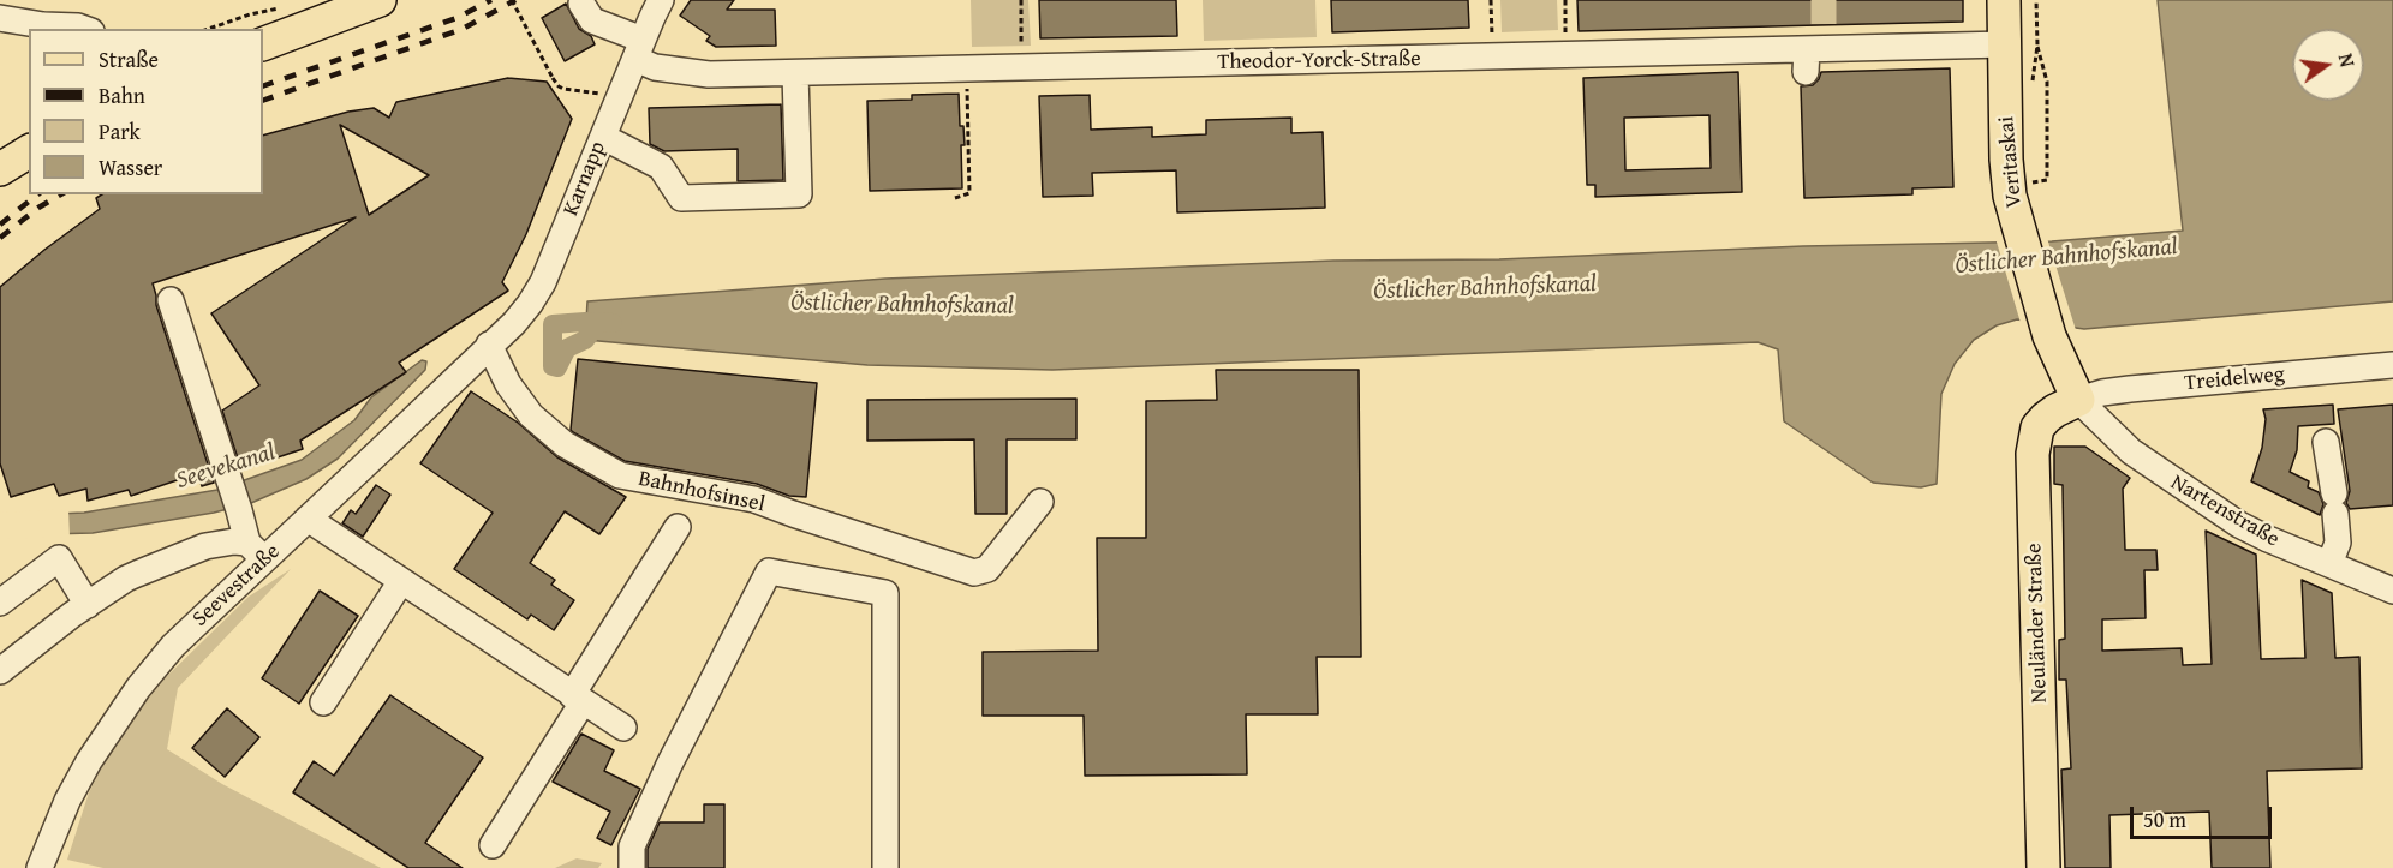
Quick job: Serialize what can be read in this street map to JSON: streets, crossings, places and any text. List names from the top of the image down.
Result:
{
  "streets": {
    "main road": ["Veritaskai", "Neuländer Straße"],
    "street": [
      "Theodor-Yorck-Straße",
      "Karnapp",
      "Treidelweg",
      "Bahnhofsinsel",
      "Nartenstraße",
      "Seevestraße"
    ]
  },
  "crossings": [
    ["Theodor-Yorck-Straße", "Veritaskai"],
    ["Theodor-Yorck-Straße", "Karnapp"],
    ["Veritaskai", "Treidelweg"],
    ["Veritaskai", "Nartenstraße"],
    ["Veritaskai", "Neuländer Straße"],
    ["Karnapp", "Bahnhofsinsel"],
    ["Karnapp", "Seevestraße"],
    ["Treidelweg", "Nartenstraße"],
    ["Treidelweg", "Neuländer Straße"],
    ["Bahnhofsinsel", "Seevestraße"],
    ["Nartenstraße", "Neuländer Straße"]
  ],
  "water": ["Östlicher Bahnhofskanal", "Seevekanal"],
  "legend": [
    "Straße",
    "Bahn",
    "Park",
    "Wasser"
  ],
  "scale_bar": "50 m",
  "north": "right"
}
